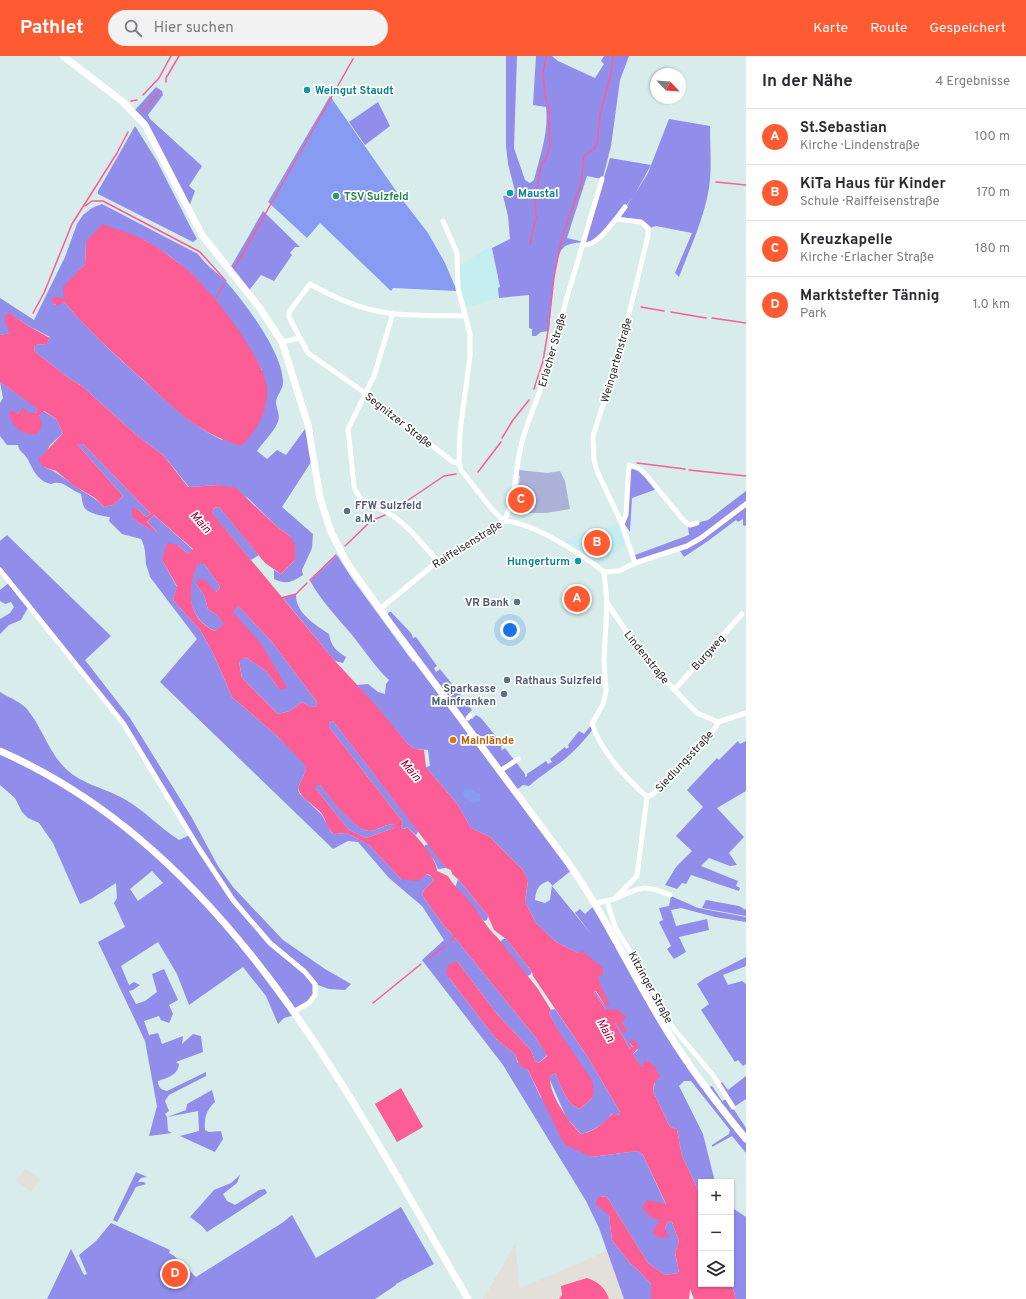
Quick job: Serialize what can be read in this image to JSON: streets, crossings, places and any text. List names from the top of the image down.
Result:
{
  "streets": {
    "street": [
      "Erlacher Straße",
      "Weingartenstraße",
      "Segnitzer Straße",
      "Raiffeisenstraße",
      "Burgweg",
      "Lindenstraße",
      "Siedlungsstraße",
      "Kitzinger Straße"
    ]
  },
  "crossings": [
    ["Erlacher Straße", "Raiffeisenstraße"],
    ["Raiffeisenstraße", "Lindenstraße"],
    ["Burgweg", "Lindenstraße"],
    ["Lindenstraße", "Siedlungsstraße"]
  ],
  "water": ["Main"],
  "places": [
    "Weingut Staudt",
    "Maustal",
    "TSV Sulzfeld",
    "FFW Sulzfeld a.M.",
    "Hungerturm",
    "VR Bank",
    "Rathaus Sulzfeld",
    "Sparkasse Mainfranken",
    "Mainlände"
  ],
  "north": "bottom right",
  "page": {
    "header": "Pathlet",
    "search": "Hier suchen",
    "nav": ["Karte", "Route", "Gespeichert"],
    "heading": ["In der Nähe", "4 Ergebnisse"],
    "list": [
      {
        "mark": "A",
        "name": "St.Sebastian",
        "note": "Kirche · Lindenstraße",
        "value": "100 m"
      },
      {
        "mark": "B",
        "name": "KiTa Haus für Kinder",
        "note": "Schule · Raiffeisenstraße",
        "value": "170 m"
      },
      {
        "mark": "C",
        "name": "Kreuzkapelle",
        "note": "Kirche · Erlacher Straße",
        "value": "180 m"
      },
      {
        "mark": "D",
        "name": "Marktstefter Tännig",
        "note": "Park",
        "value": "1.0 km"
      }
    ],
    "pins": [
      "C",
      "B",
      "A",
      "D"
    ],
    "map_buttons": ["+", "−"]
  }
}
